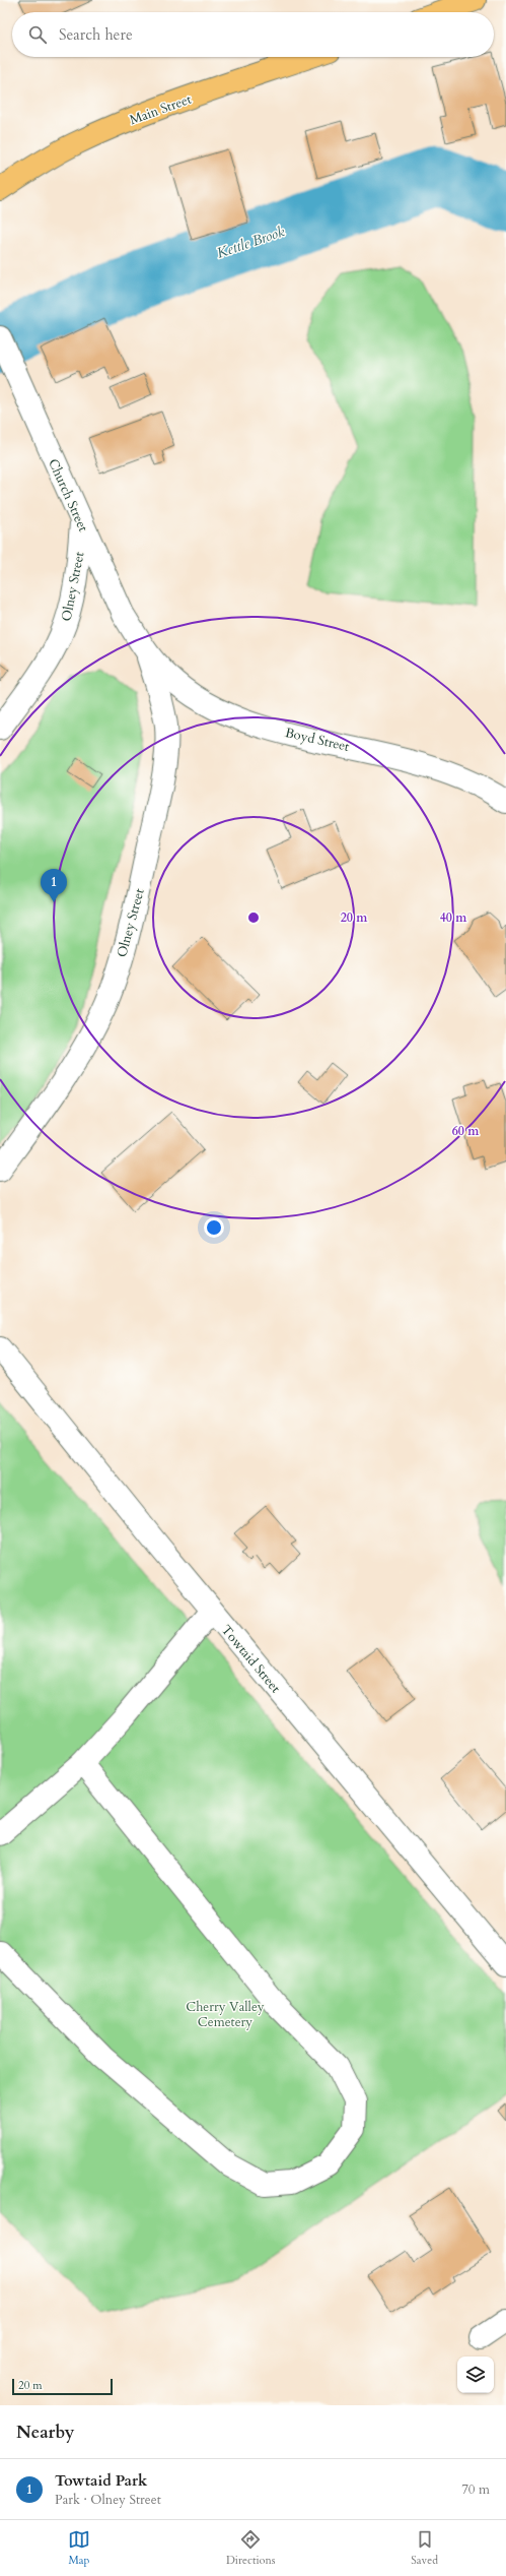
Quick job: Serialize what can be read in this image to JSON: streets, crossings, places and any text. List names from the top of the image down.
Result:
{
  "streets": {
    "highway": ["Main Street"],
    "street": [
      "Church Street",
      "Olney Street",
      "Boyd Street",
      "Towtaid Street"
    ]
  },
  "crossings": [
    ["Church Street", "Olney Street"],
    ["Church Street", "Boyd Street"],
    ["Olney Street", "Boyd Street"]
  ],
  "water": ["Kettle Brook"],
  "parks": ["Cherry Valley Cemetery"],
  "scale_bar": "20 m",
  "page": {
    "search": "Search here",
    "pins": "1",
    "scale": "20 m",
    "heading": "Nearby",
    "list": [
      {
        "mark": "1",
        "name": "Towtaid Park",
        "note": "Park · Olney Street",
        "value": "70 m"
      }
    ],
    "nav": ["Map", "Directions", "Saved"]
  },
  "rings": ["20 m", "40 m", "60 m"]
}
